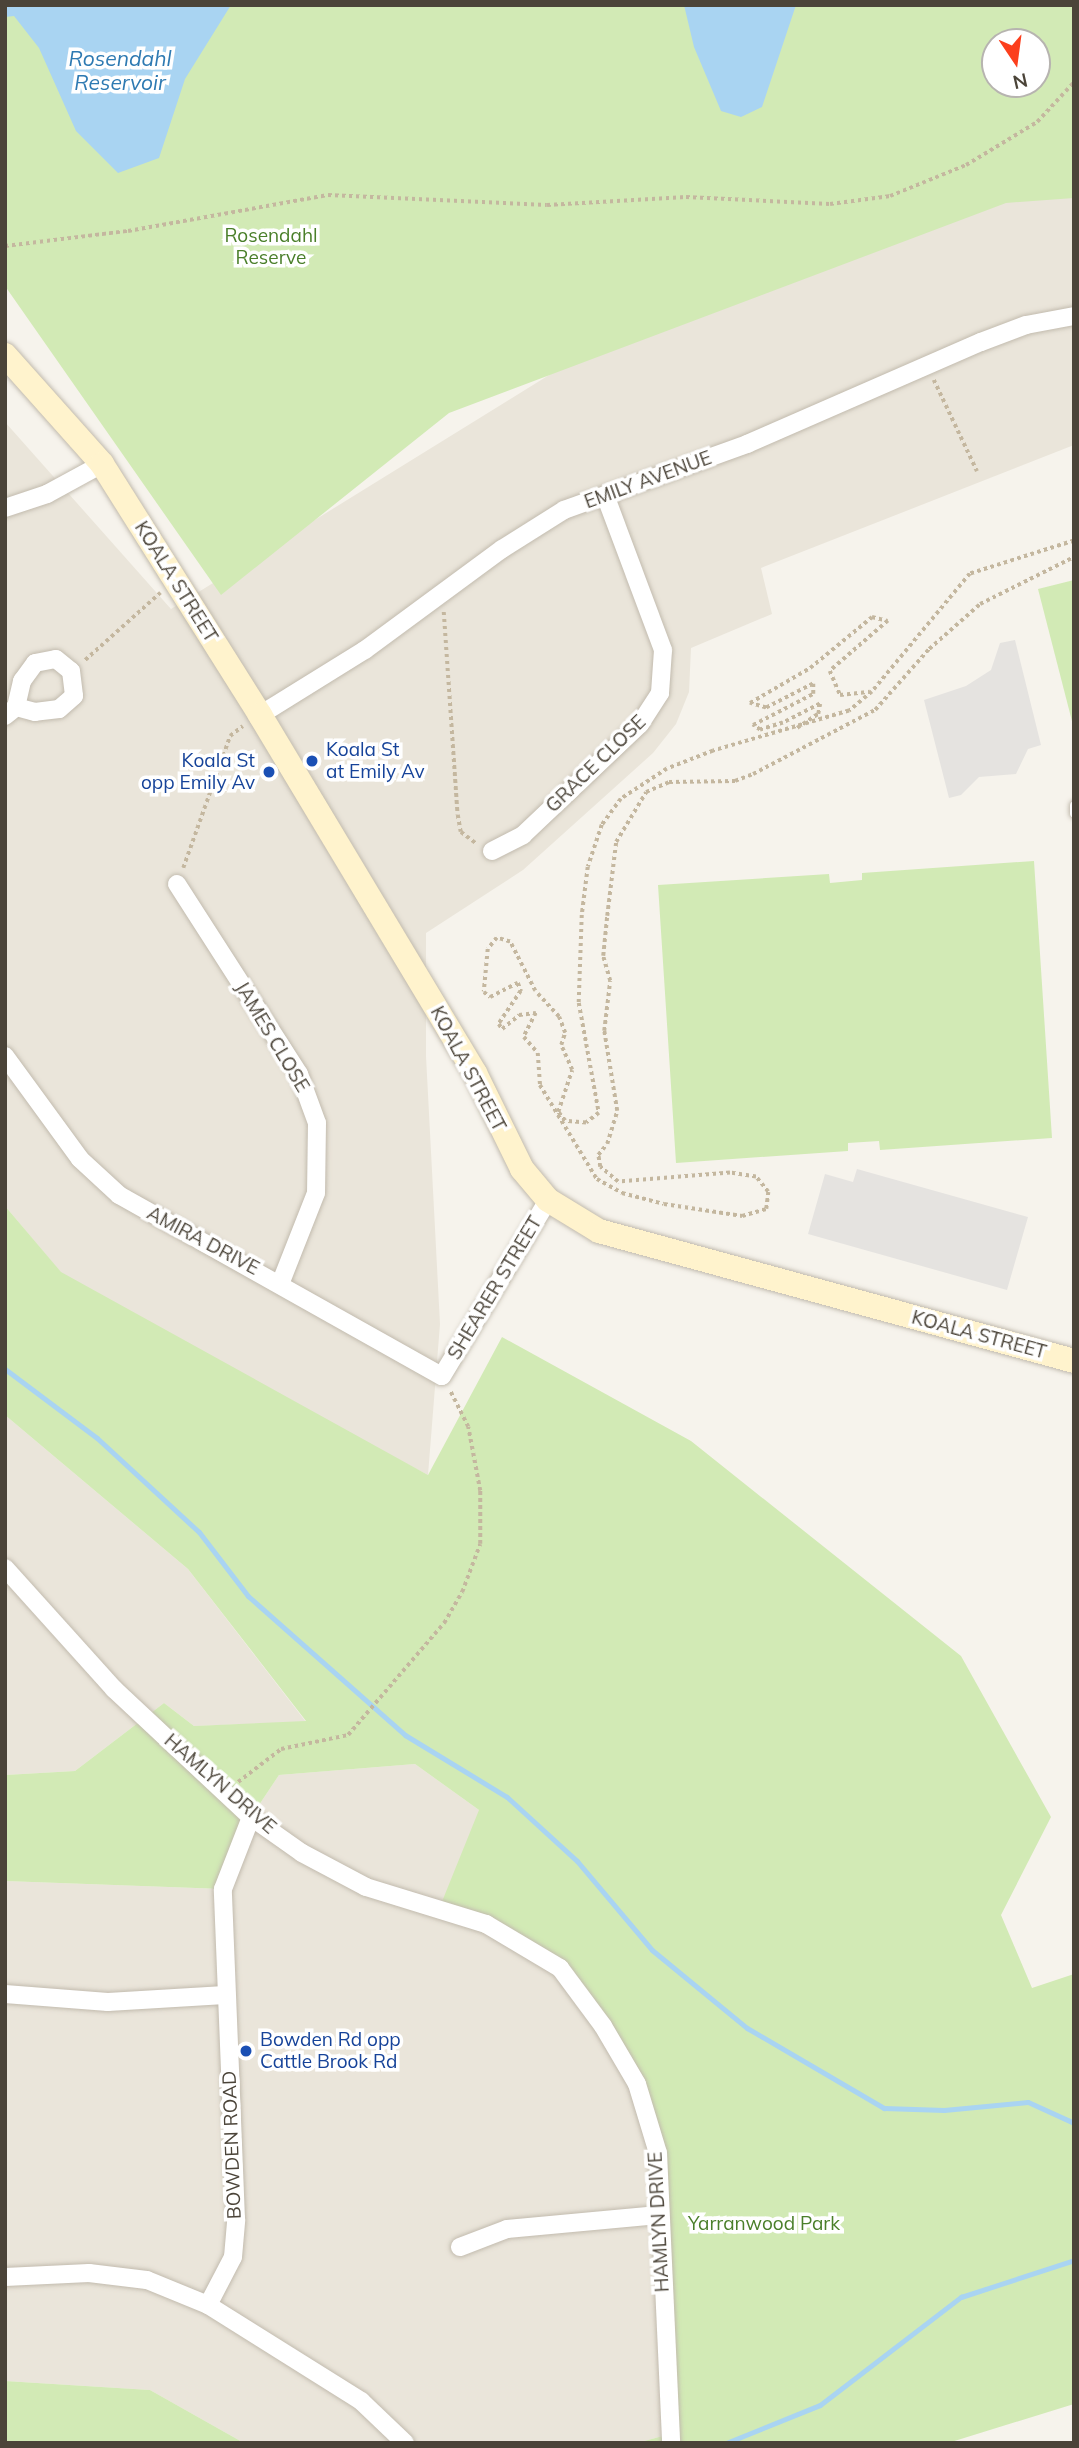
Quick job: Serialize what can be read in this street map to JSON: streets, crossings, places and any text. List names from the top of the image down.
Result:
{
  "streets": {
    "street": [
      "EMILY AVENUE",
      "KOALA STREET",
      "GRACE CLOSE",
      "JAMES CLOSE",
      "AMIRA DRIVE",
      "SHEARER STREET",
      "HAMLYN DRIVE",
      "BOWDEN ROAD"
    ]
  },
  "crossings": [
    ["EMILY AVENUE", "KOALA STREET"],
    ["EMILY AVENUE", "GRACE CLOSE"],
    ["KOALA STREET", "SHEARER STREET"],
    ["JAMES CLOSE", "AMIRA DRIVE"],
    ["AMIRA DRIVE", "SHEARER STREET"],
    ["HAMLYN DRIVE", "BOWDEN ROAD"]
  ],
  "water": ["Rosendahl Reservoir"],
  "parks": ["Rosendahl Reserve", "Yarranwood Park"],
  "places": ["Koala St at Emily Av", "Koala St opp Emily Av", "Bowden Rd opp Cattle Brook Rd"],
  "north": "bottom"
}
